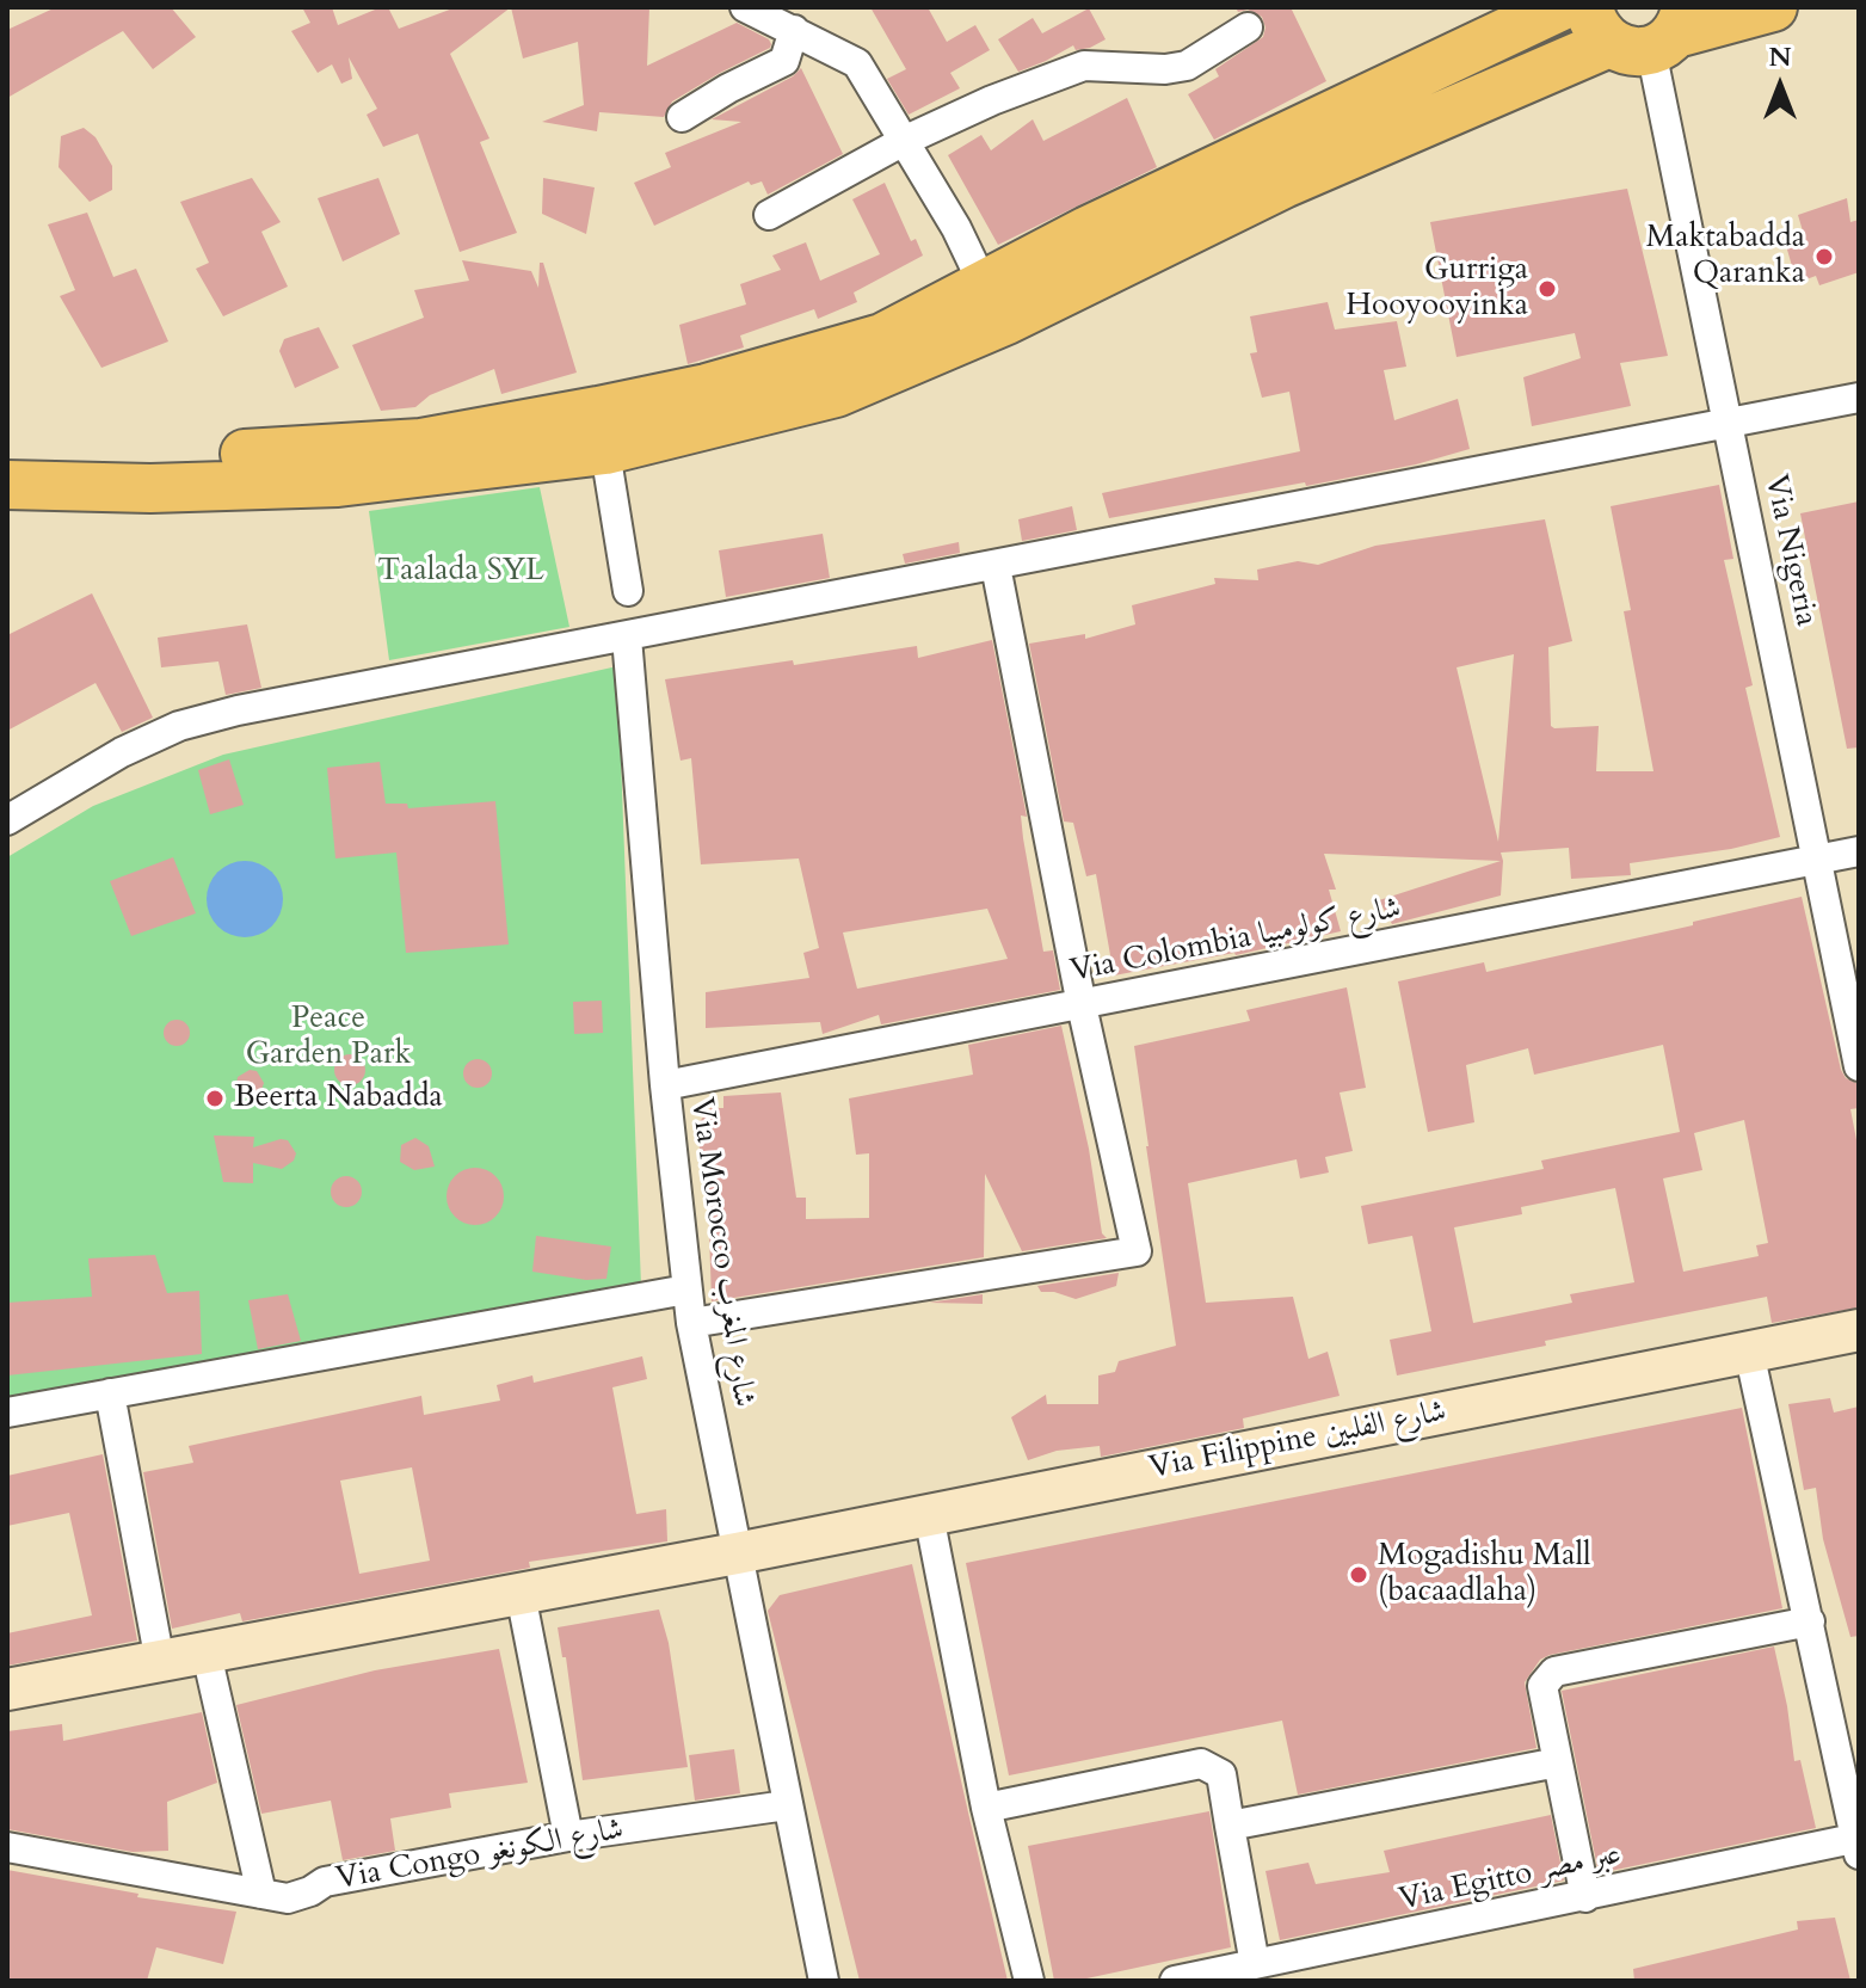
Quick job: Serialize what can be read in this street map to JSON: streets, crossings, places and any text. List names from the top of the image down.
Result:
{
  "streets": {
    "main road": ["Via Filippine شارع الفلبين"],
    "street": [
      "Via Nigeria",
      "Via Colombia شارع كولومبيا",
      "Via Morocco شارع المغرب",
      "Via Congo شارع الكونغو",
      "Via Egitto عبر مصر"
    ]
  },
  "crossings": [
    ["Via Nigeria", "Via Colombia شارع كولومبيا"],
    ["Via Colombia شارع كولومبيا", "Via Morocco شارع المغرب"],
    ["Via Morocco شارع المغرب", "Via Filippine شارع الفلبين"],
    ["Via Morocco شارع المغرب", "Via Congo شارع الكونغو"]
  ],
  "parks": ["Taalada SYL", "Peace Garden Park"],
  "places": [
    "Maktabadda Qaranka",
    "Gurriga Hooyooyinka",
    "Beerta Nabadda",
    "Mogadishu Mall (bacaadlaha)"
  ],
  "north": "top"
}
